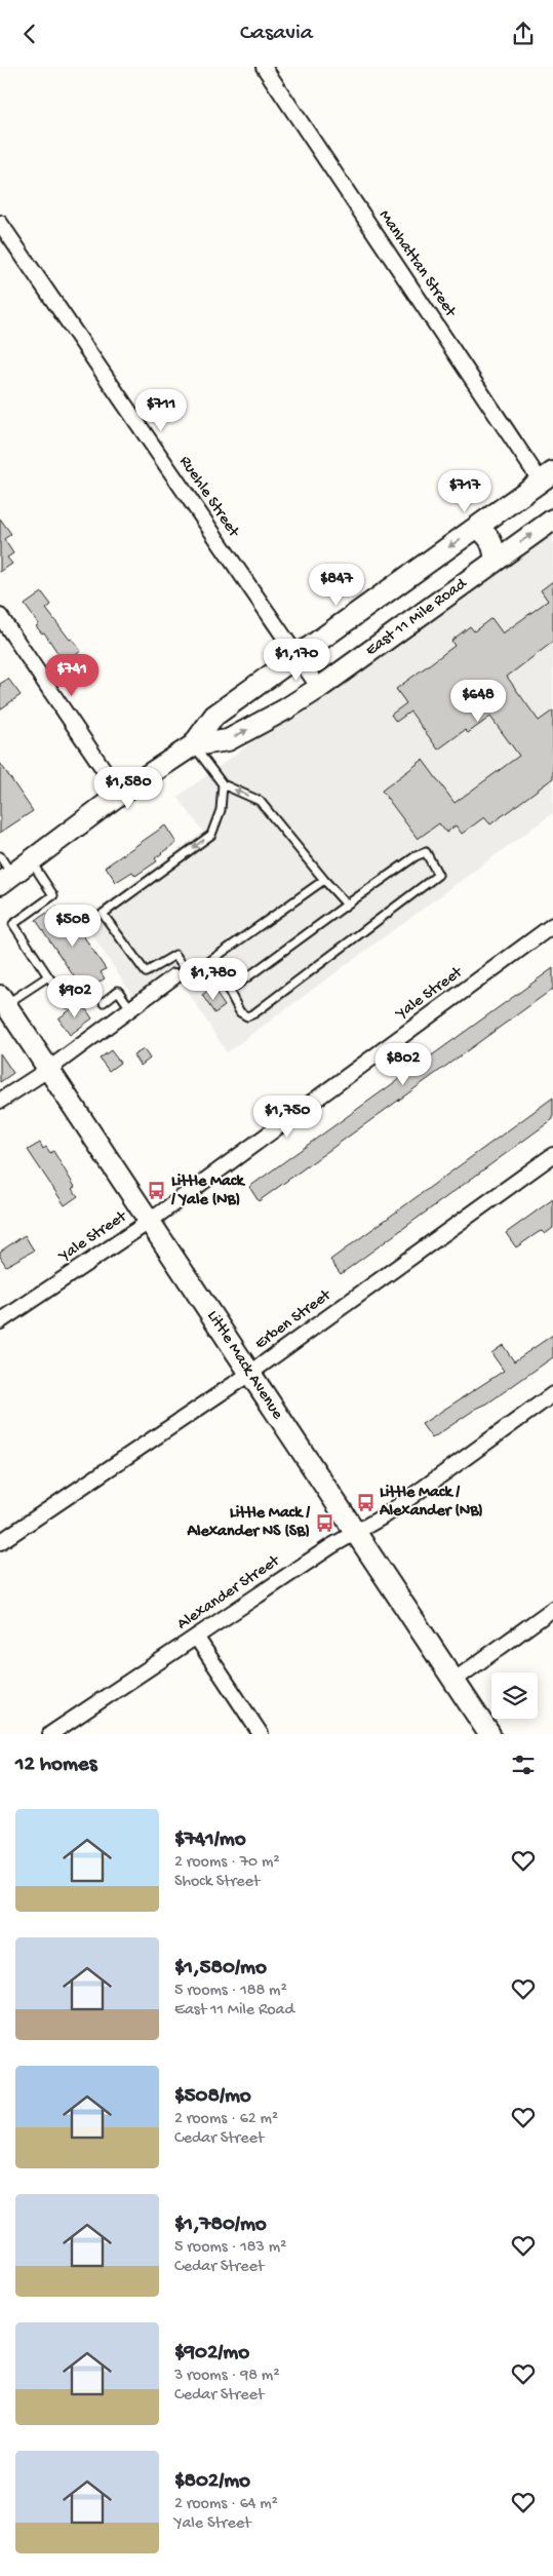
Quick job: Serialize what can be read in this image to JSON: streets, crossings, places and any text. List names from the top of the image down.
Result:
{
  "streets": {
    "main road": ["East 11 Mile Road", "Little Mack Avenue"],
    "street": [
      "Manhattan Street",
      "Ruehle Street",
      "Yale Street",
      "Erben Street",
      "Alexander Street"
    ]
  },
  "crossings": [
    ["Manhattan Street", "East 11 Mile Road"],
    ["Ruehle Street", "East 11 Mile Road"],
    ["Yale Street", "Little Mack Avenue"],
    ["Erben Street", "Little Mack Avenue"],
    ["Little Mack Avenue", "Alexander Street"]
  ],
  "places": {
    "bus stop": ["Little Mack / Yale (NB)", "Little Mack / Alexander (NB)", "Little Mack / Alexander NS (SB)"]
  },
  "page": {
    "header": "Casavia",
    "price": [
      "$711",
      "$717",
      "$847",
      "$1,170",
      "$741",
      "$648",
      "$1,580",
      "$508",
      "$1,780",
      "$902",
      "$802",
      "$1,750"
    ],
    "heading": "12 homes",
    "list": [
      {
        "name": "$741/mo",
        "note": "2 rooms · 70 m² · Shock Street"
      },
      {
        "name": "$1,580/mo",
        "note": "5 rooms · 188 m² · East 11 Mile Road"
      },
      {
        "name": "$508/mo",
        "note": "2 rooms · 62 m² · Cedar Street"
      },
      {
        "name": "$1,780/mo",
        "note": "5 rooms · 183 m² · Cedar Street"
      },
      {
        "name": "$902/mo",
        "note": "3 rooms · 98 m² · Cedar Street"
      },
      {
        "name": "$802/mo",
        "note": "2 rooms · 64 m² · Yale Street"
      }
    ]
  }
}
